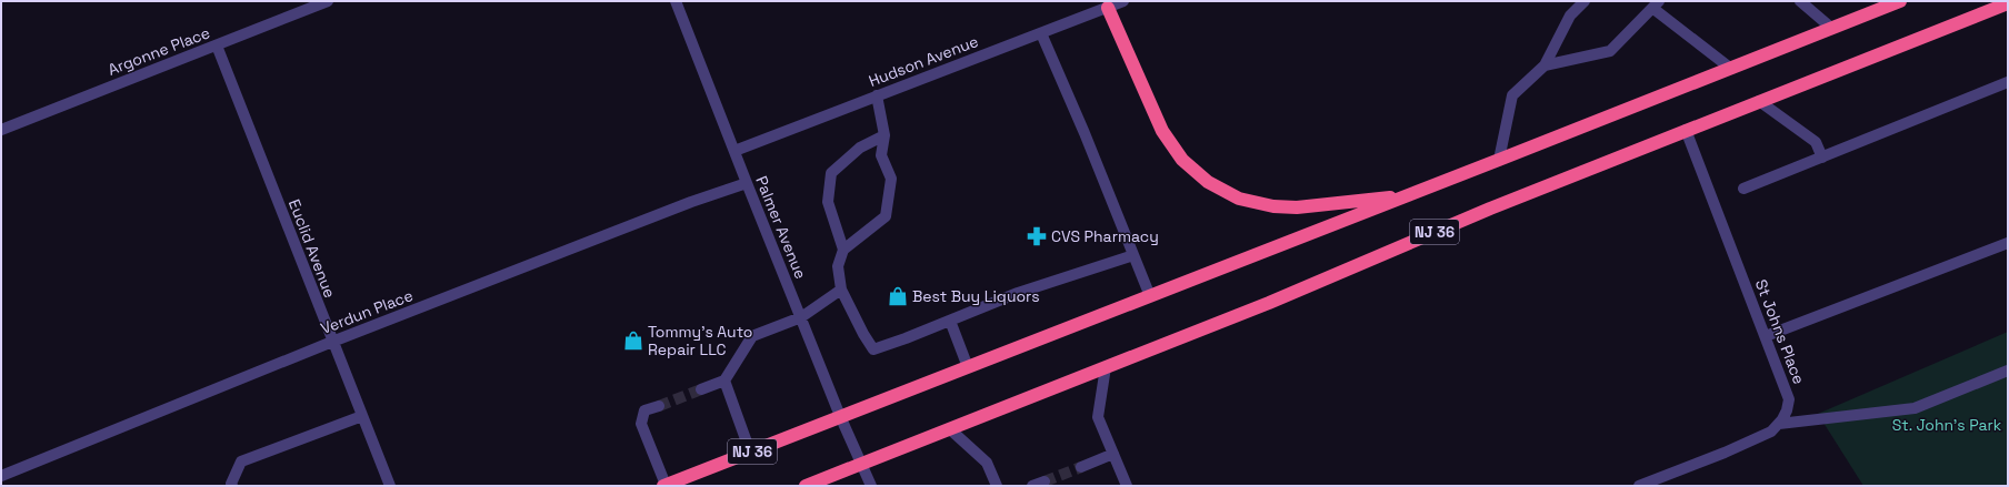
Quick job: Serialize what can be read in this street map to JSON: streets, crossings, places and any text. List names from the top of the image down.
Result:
{
  "streets": {
    "highway": ["NJ 36"],
    "street": [
      "Argonne Place",
      "Hudson Avenue",
      "Palmer Avenue",
      "Euclid Avenue",
      "Verdun Place",
      "St Johns Place"
    ]
  },
  "crossings": [
    ["Argonne Place", "Euclid Avenue"],
    ["Hudson Avenue", "Palmer Avenue"],
    ["Palmer Avenue", "NJ 36"],
    ["Palmer Avenue", "Verdun Place"],
    ["NJ 36", "St Johns Place"],
    ["Euclid Avenue", "Verdun Place"]
  ],
  "parks": ["St. John's Park"],
  "places": {
    "pharmacy": ["CVS Pharmacy"],
    "shop": ["Best Buy Liquors", "Tommy's Auto Repair LLC"]
  }
}
